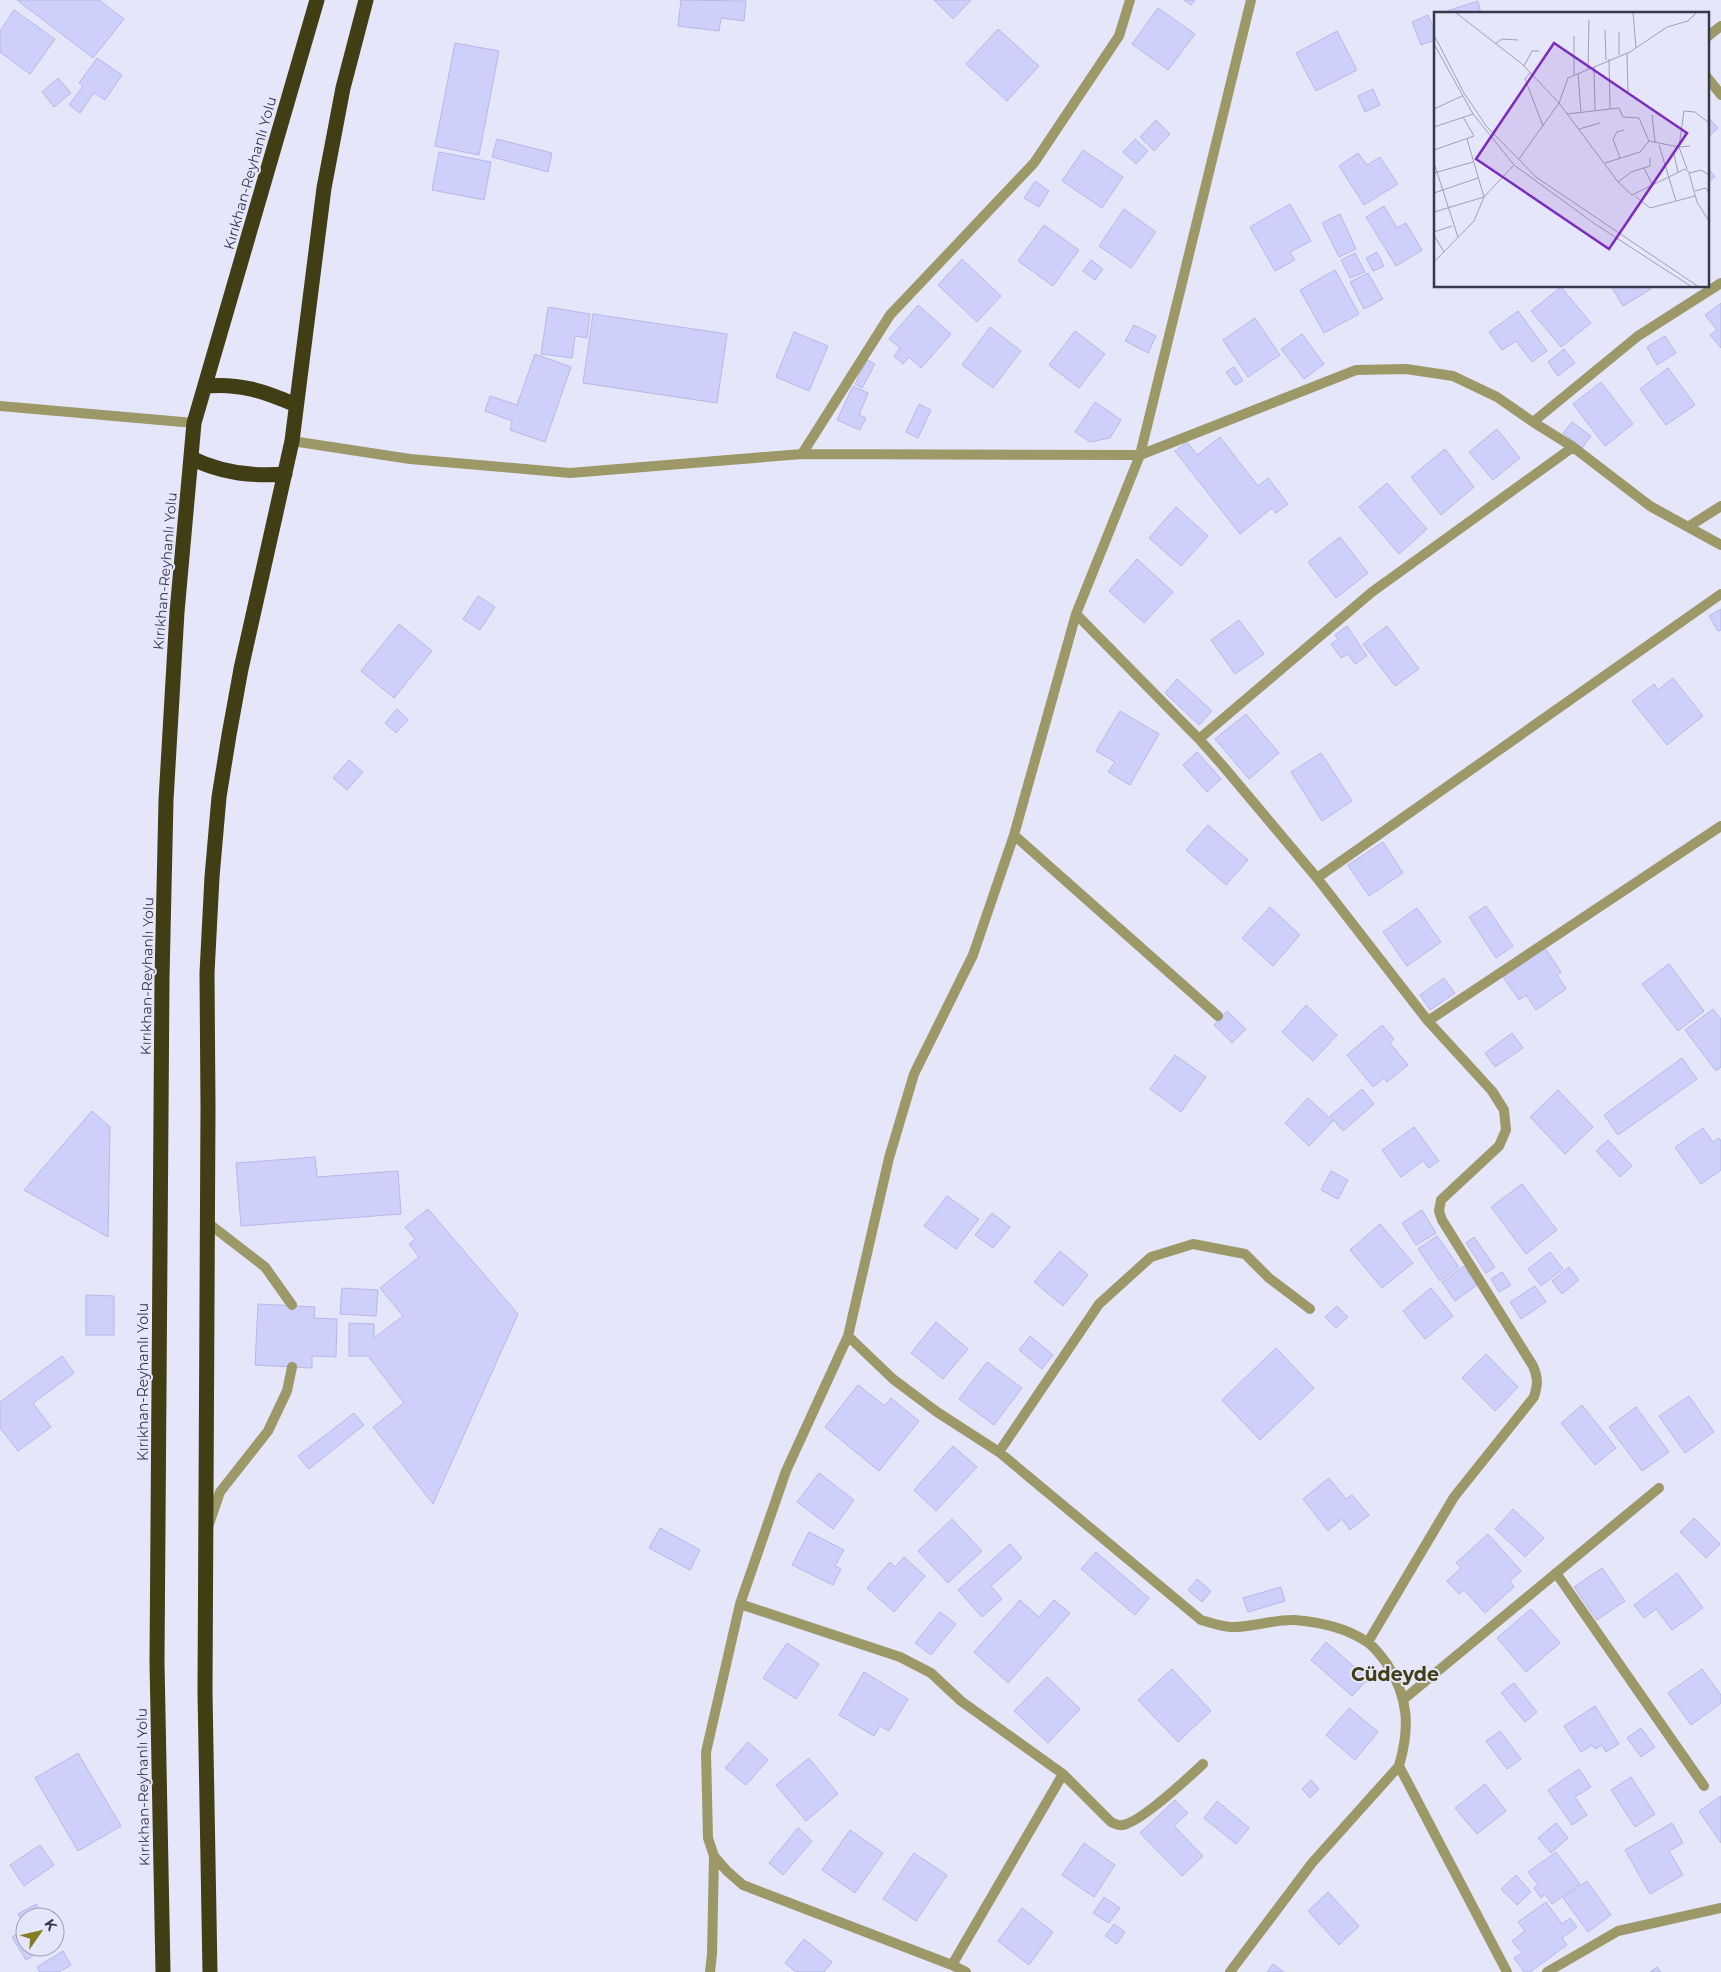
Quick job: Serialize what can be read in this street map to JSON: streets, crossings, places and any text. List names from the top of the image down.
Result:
{
  "streets": {
    "highway": ["Kırıkhan-Reyhanlı Yolu"]
  },
  "districts": ["Cüdeyde"],
  "north": "top right"
}
